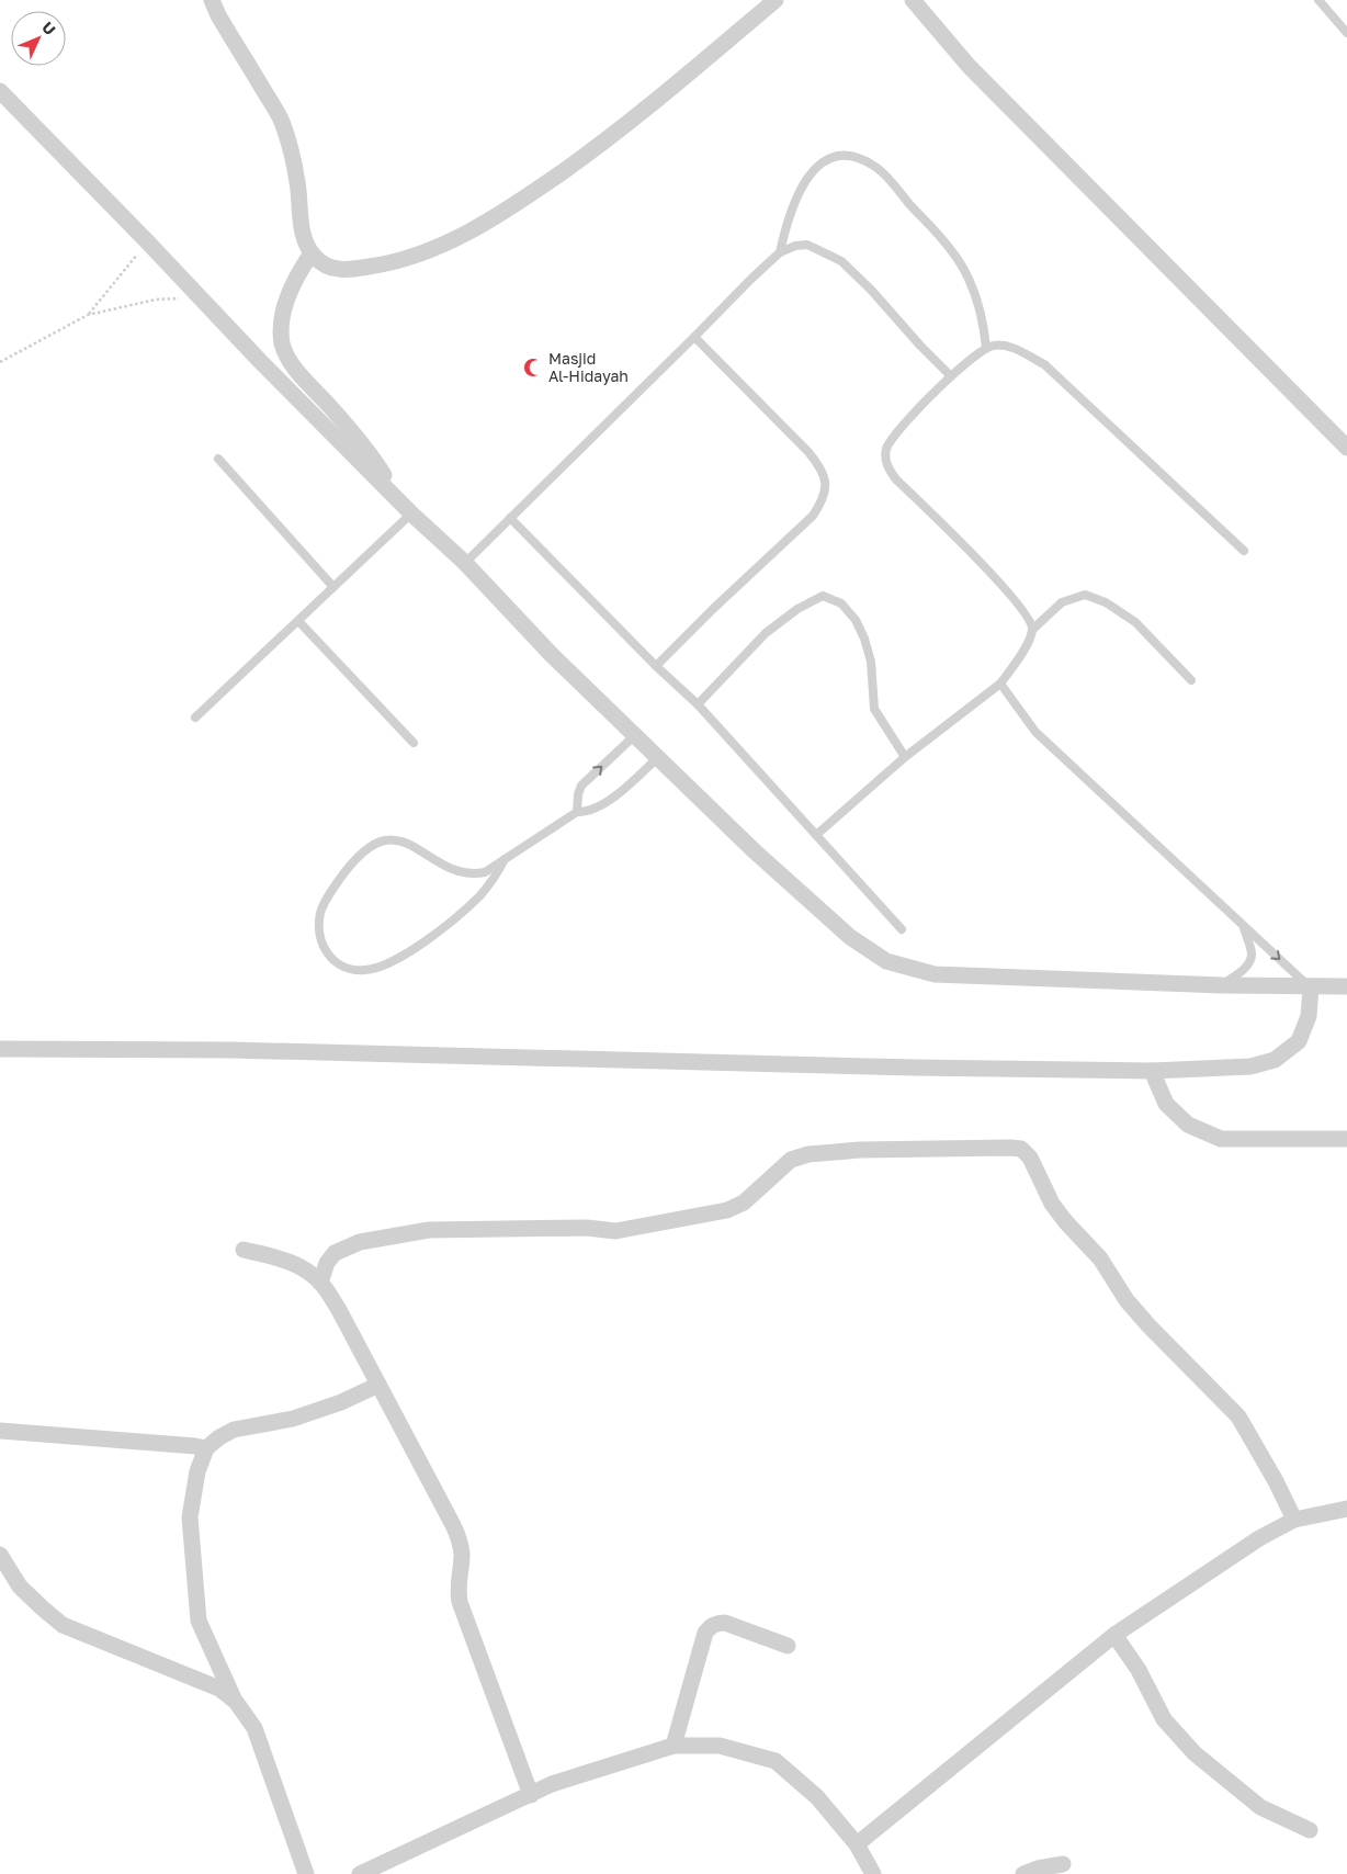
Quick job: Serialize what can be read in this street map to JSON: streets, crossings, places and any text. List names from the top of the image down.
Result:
{
  "places": {
    "mosque": ["Masjid Al-Hidayah"]
  },
  "north": "top right"
}
